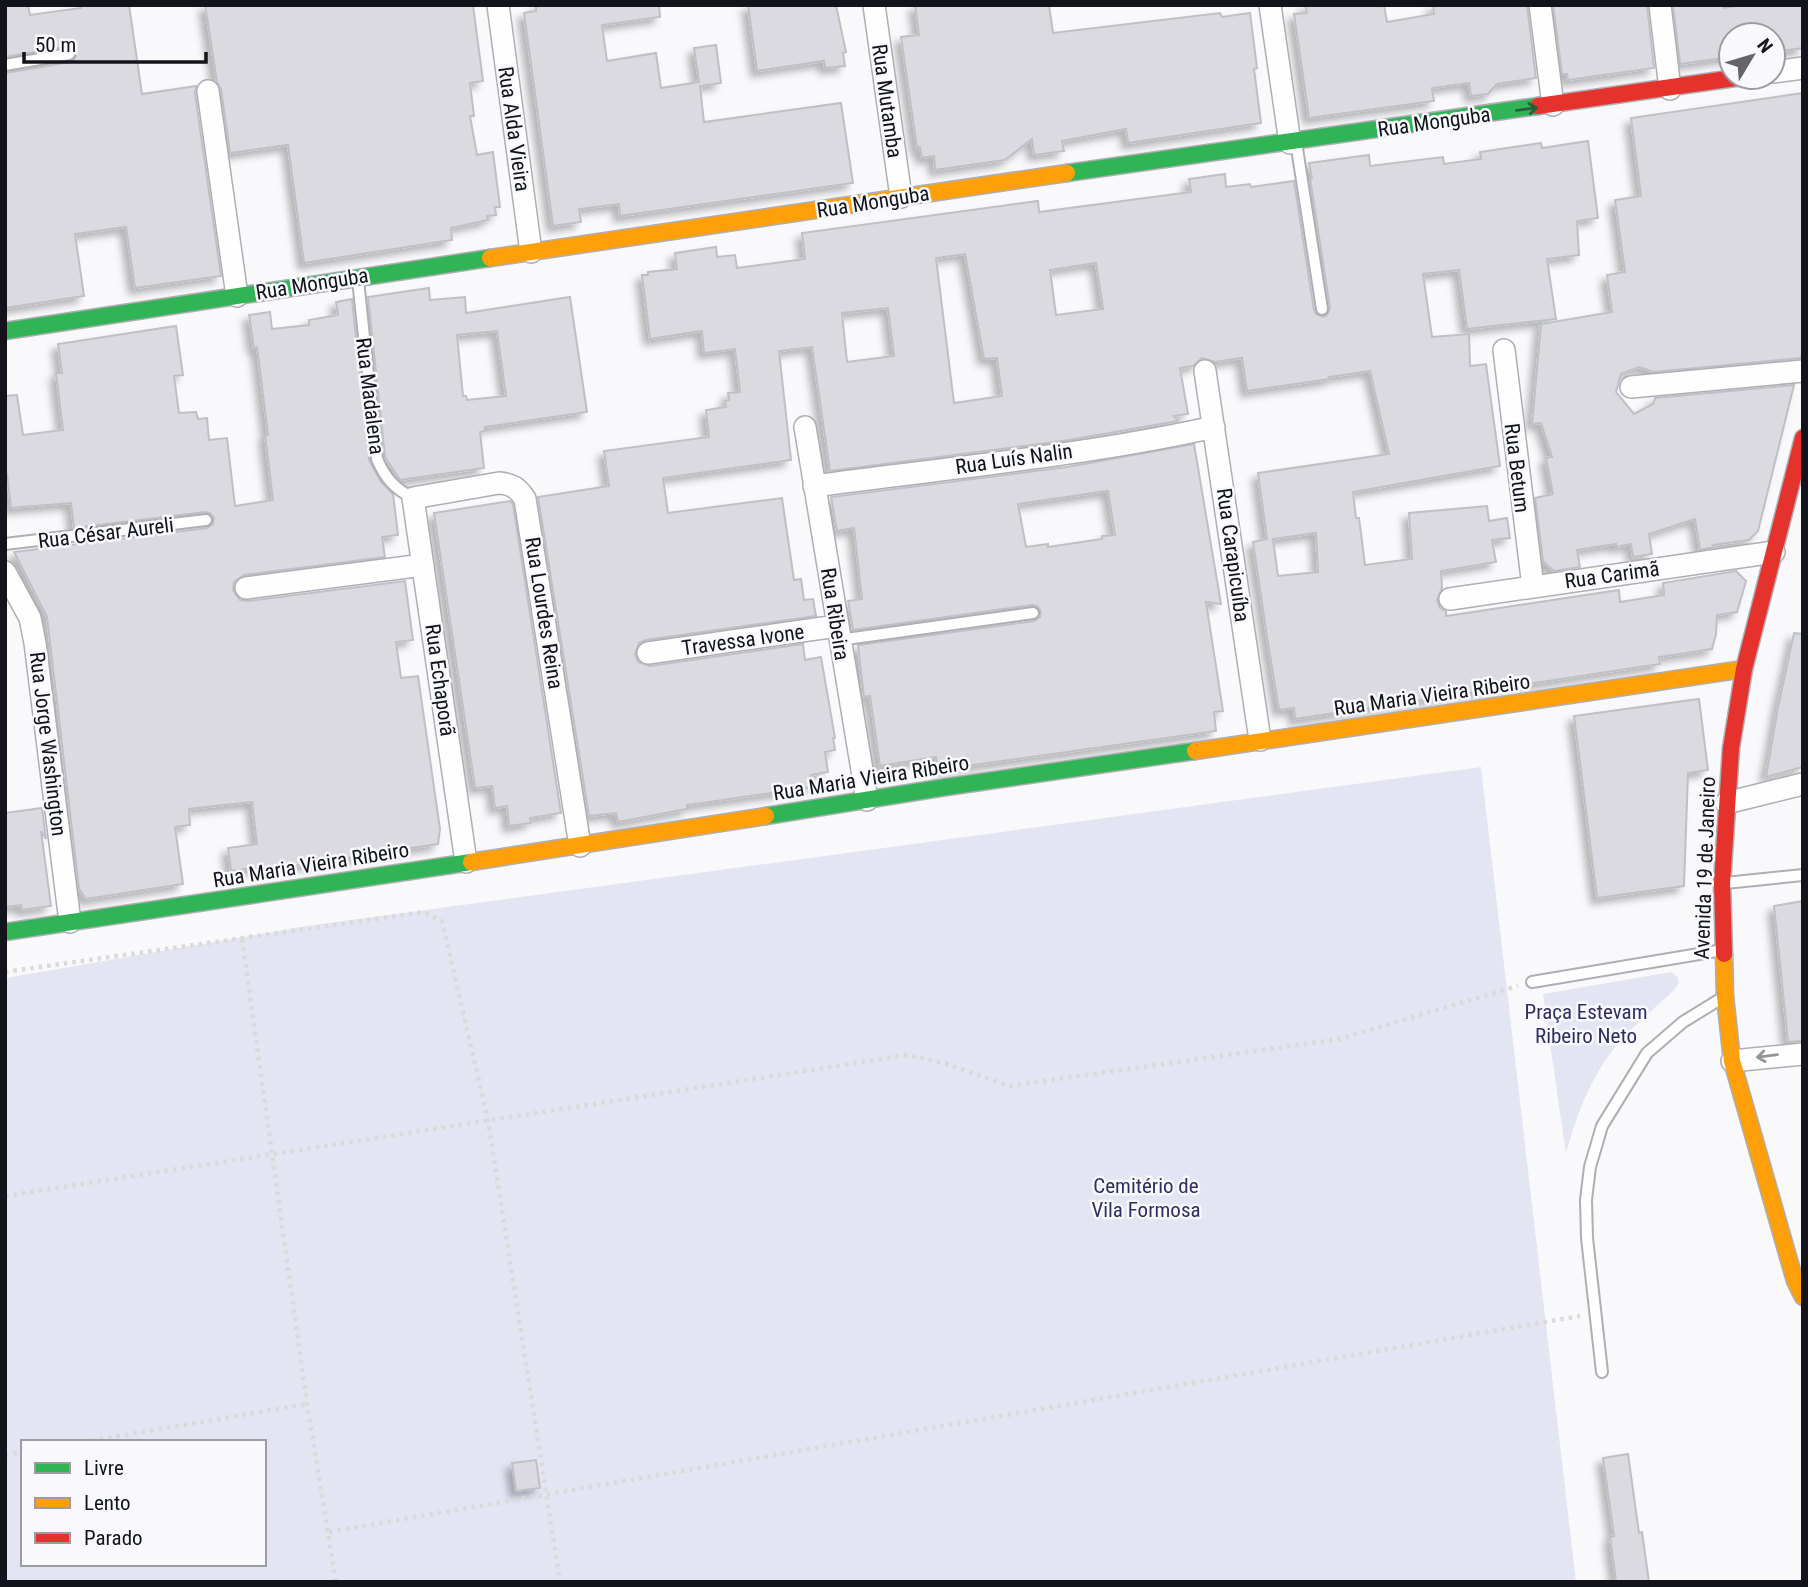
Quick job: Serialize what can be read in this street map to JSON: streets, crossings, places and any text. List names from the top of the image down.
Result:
{
  "streets": {
    "street": [
      "Rua Mutamba",
      "Rua Monguba",
      "Rua Alda Vieira",
      "Rua Luís Nalin",
      "Rua Betum",
      "Rua Carapicuíba",
      "Rua Carimã",
      "Rua Lourdes Reina",
      "Rua Ribeira",
      "Travessa Ivone",
      "Rua Echaporã",
      "Rua Maria Vieira Ribeiro",
      "Rua Jorge Washington",
      "Avenida 19 de Janeiro"
    ],
    "lane": ["Rua Madalena", "Rua César Aureli"]
  },
  "crossings": [
    ["Rua Mutamba", "Rua Monguba"],
    ["Rua Monguba", "Rua Alda Vieira"],
    ["Rua Monguba", "Rua Madalena"],
    ["Rua Madalena", "Rua Lourdes Reina"],
    ["Rua Madalena", "Rua Echaporã"],
    ["Rua Luís Nalin", "Rua Carapicuíba"],
    ["Rua Luís Nalin", "Rua Ribeira"],
    ["Rua Betum", "Rua Carimã"],
    ["Rua Carapicuíba", "Rua Maria Vieira Ribeiro"],
    ["Rua Carimã", "Avenida 19 de Janeiro"],
    ["Rua Lourdes Reina", "Rua Echaporã"],
    ["Rua Lourdes Reina", "Rua Maria Vieira Ribeiro"],
    ["Rua Ribeira", "Travessa Ivone"],
    ["Rua Ribeira", "Rua Maria Vieira Ribeiro"],
    ["Rua Echaporã", "Rua Maria Vieira Ribeiro"],
    ["Rua Maria Vieira Ribeiro", "Rua Jorge Washington"],
    ["Rua Maria Vieira Ribeiro", "Avenida 19 de Janeiro"]
  ],
  "parks": ["Praça Estevam Ribeiro Neto", "Cemitério de Vila Formosa"],
  "legend": ["Livre", "Lento", "Parado"],
  "scale_bar": "50 m",
  "north": "top right"
}
